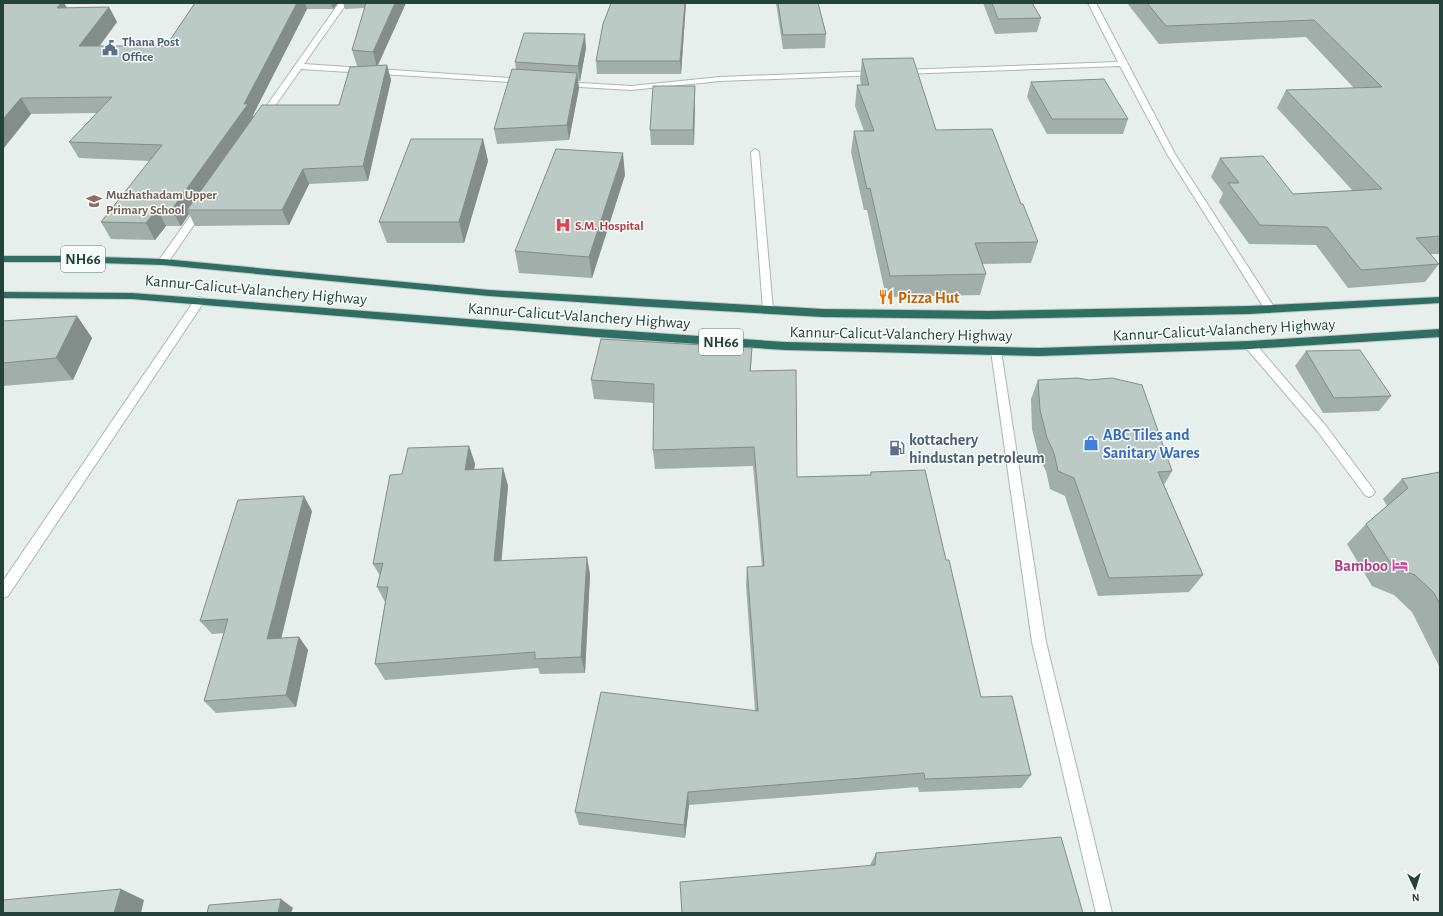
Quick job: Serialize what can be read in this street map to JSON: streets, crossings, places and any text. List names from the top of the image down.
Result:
{
  "streets": {
    "highway": ["NH66", "Kannur-Calicut-Valanchery Highway"]
  },
  "places": {
    "public building": ["Thana Post Office"],
    "school or university": ["Muzhathadam Upper Primary School"],
    "hospital": ["S.M. Hospital"],
    "restaurant": ["Pizza Hut"],
    "shop": ["ABC Tiles and Sanitary Wares"],
    "fuel station": ["kottachery hindustan petroleum"],
    "hotel": ["Bamboo"]
  },
  "north": "bottom"
}
